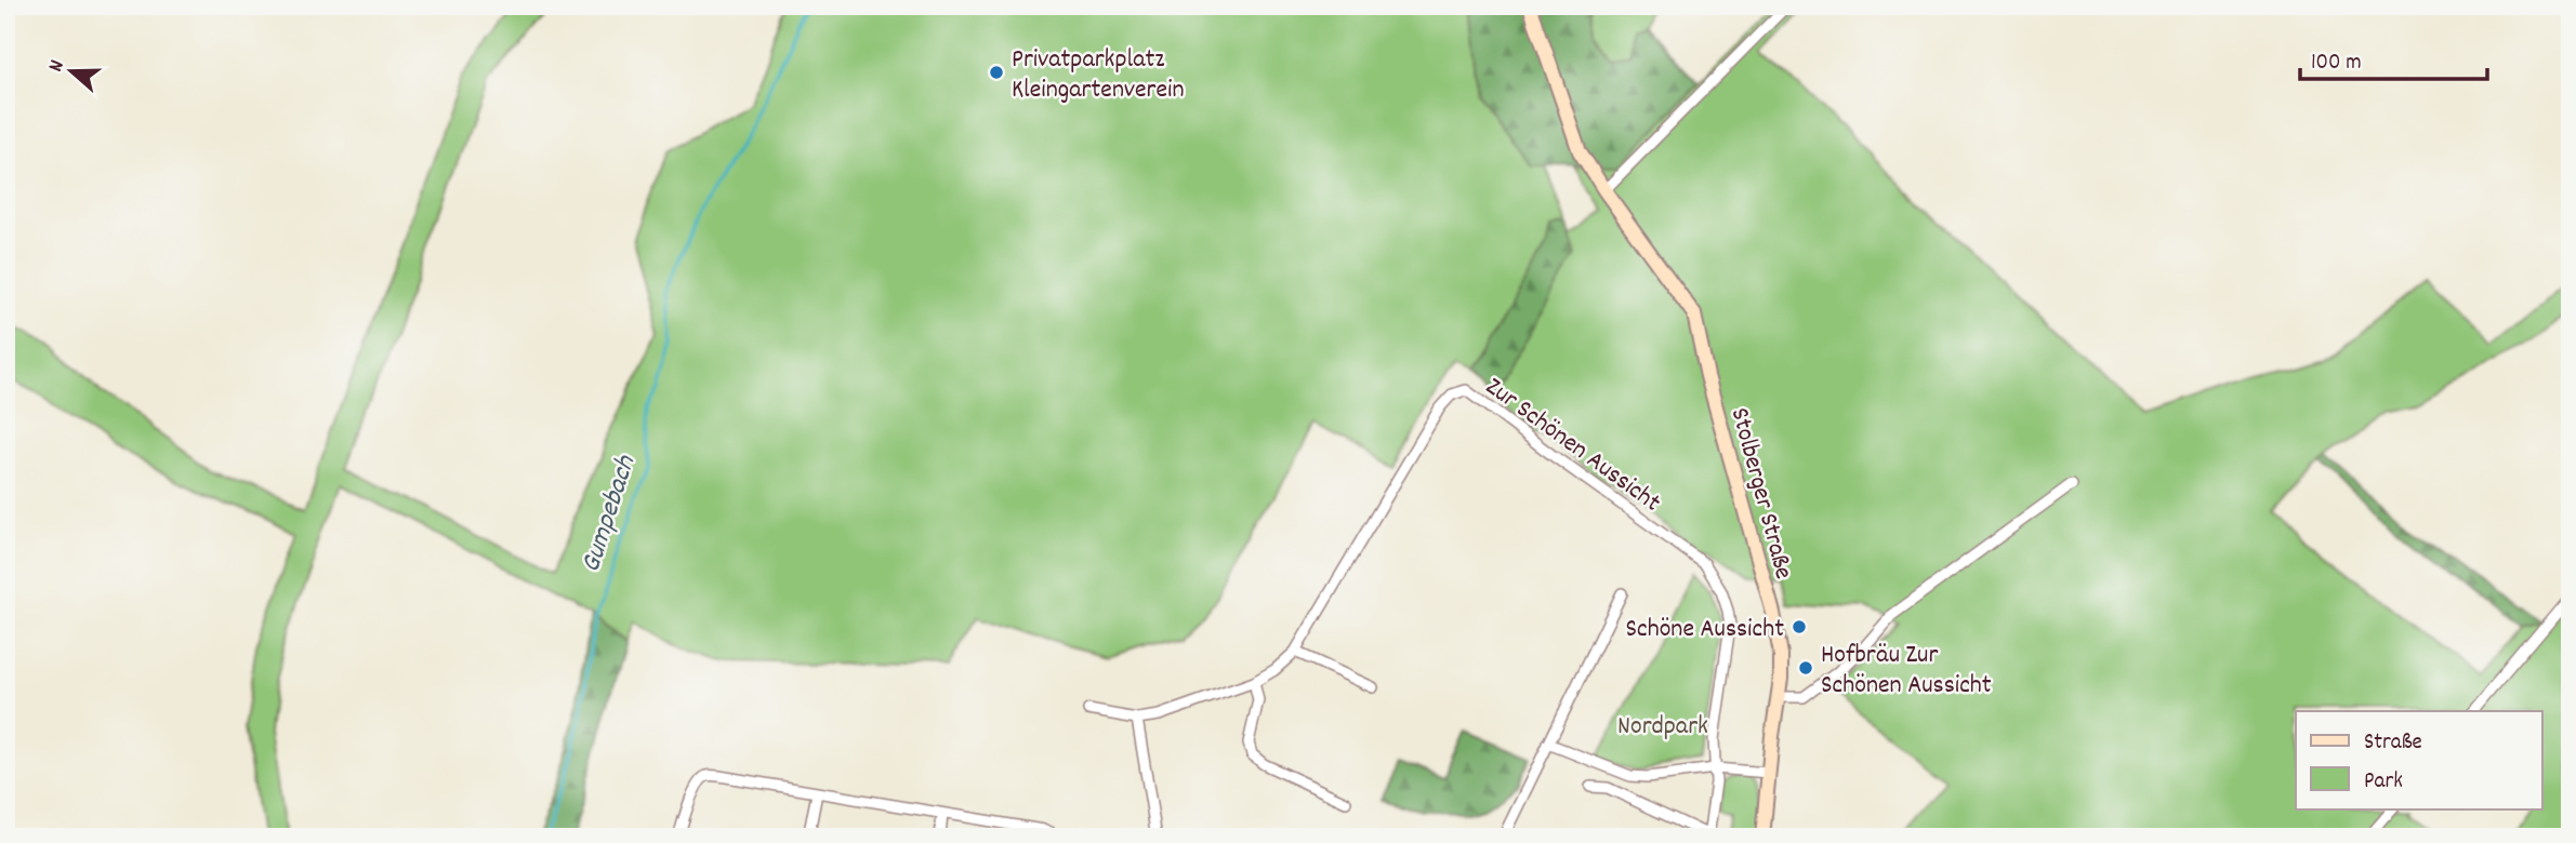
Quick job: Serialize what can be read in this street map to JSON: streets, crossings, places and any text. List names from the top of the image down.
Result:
{
  "streets": {
    "main road": ["Stolberger Straße"],
    "street": ["Zur Schönen Aussicht"]
  },
  "water": ["Gumpebach"],
  "parks": ["Nordpark"],
  "places": ["Privatparkplatz Kleingartenverein", "Schöne Aussicht", "Hofbräu Zur Schönen Aussicht"],
  "legend": ["Straße", "Park"],
  "scale_bar": "100 m",
  "north": "left"
}
